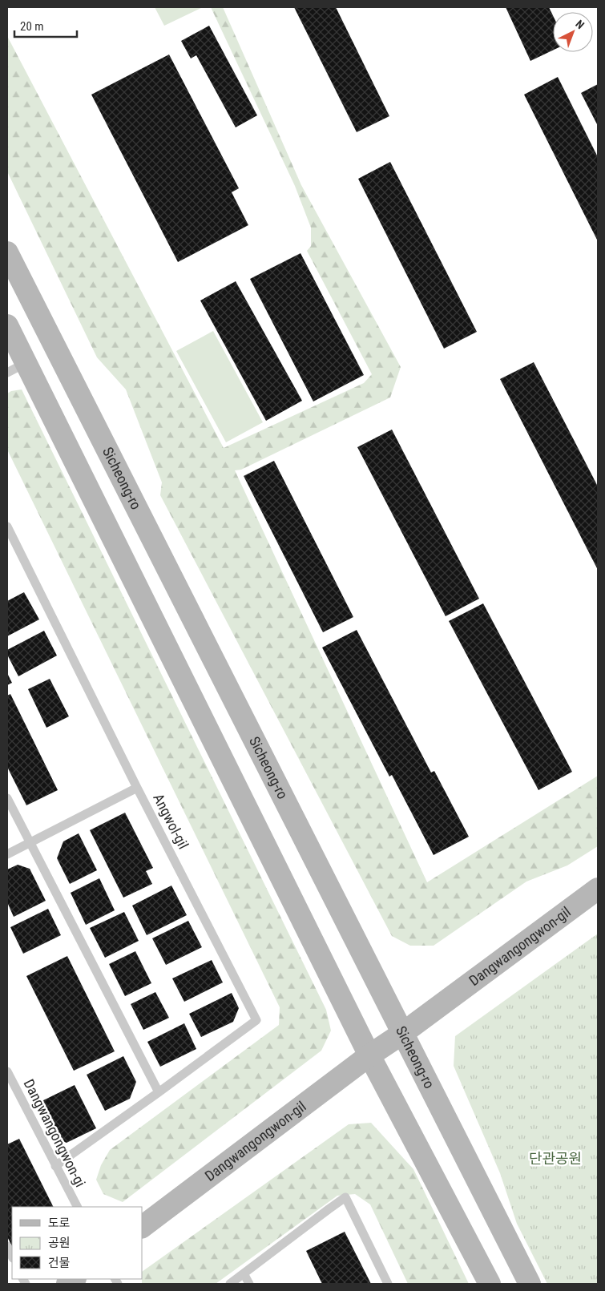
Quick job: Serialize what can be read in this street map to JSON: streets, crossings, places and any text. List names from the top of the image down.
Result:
{
  "streets": {
    "street": ["Sicheong-ro", "Dangwangongwon-gil"],
    "lane": ["Angwol-gil", "Dangwangongwon-gi"]
  },
  "crossings": [
    ["Sicheong-ro", "Dangwangongwon-gil"],
    ["Angwol-gil", "Dangwangongwon-gi"]
  ],
  "parks": ["단관공원"],
  "legend": ["도로", "공원", "건물"],
  "scale_bar": "20 m",
  "north": "top right"
}
